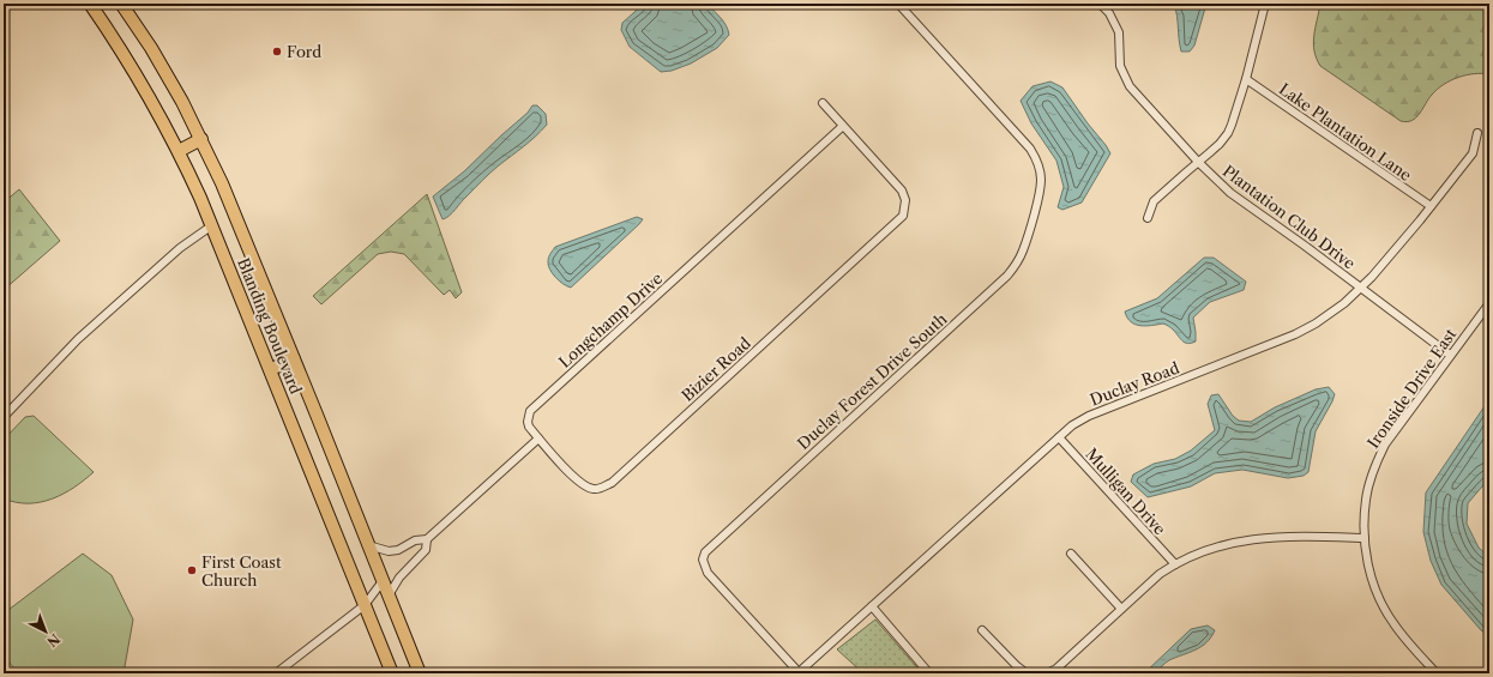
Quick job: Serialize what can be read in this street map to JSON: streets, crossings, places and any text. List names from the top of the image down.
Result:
{
  "streets": {
    "main road": ["Blanding Boulevard"],
    "street": [
      "Lake Plantation Lane",
      "Plantation Club Drive",
      "Longchamp Drive",
      "Bizier Road",
      "Duclay Forest Drive South",
      "Duclay Road",
      "Ironside Drive East",
      "Mulligan Drive"
    ]
  },
  "crossings": [
    ["Lake Plantation Lane", "Duclay Road"],
    ["Plantation Club Drive", "Duclay Road"],
    ["Plantation Club Drive", "Ironside Drive East"],
    ["Longchamp Drive", "Bizier Road"],
    ["Duclay Forest Drive South", "Duclay Road"],
    ["Duclay Road", "Mulligan Drive"]
  ],
  "places": ["Ford", "First Coast Church"],
  "north": "bottom right"
}
